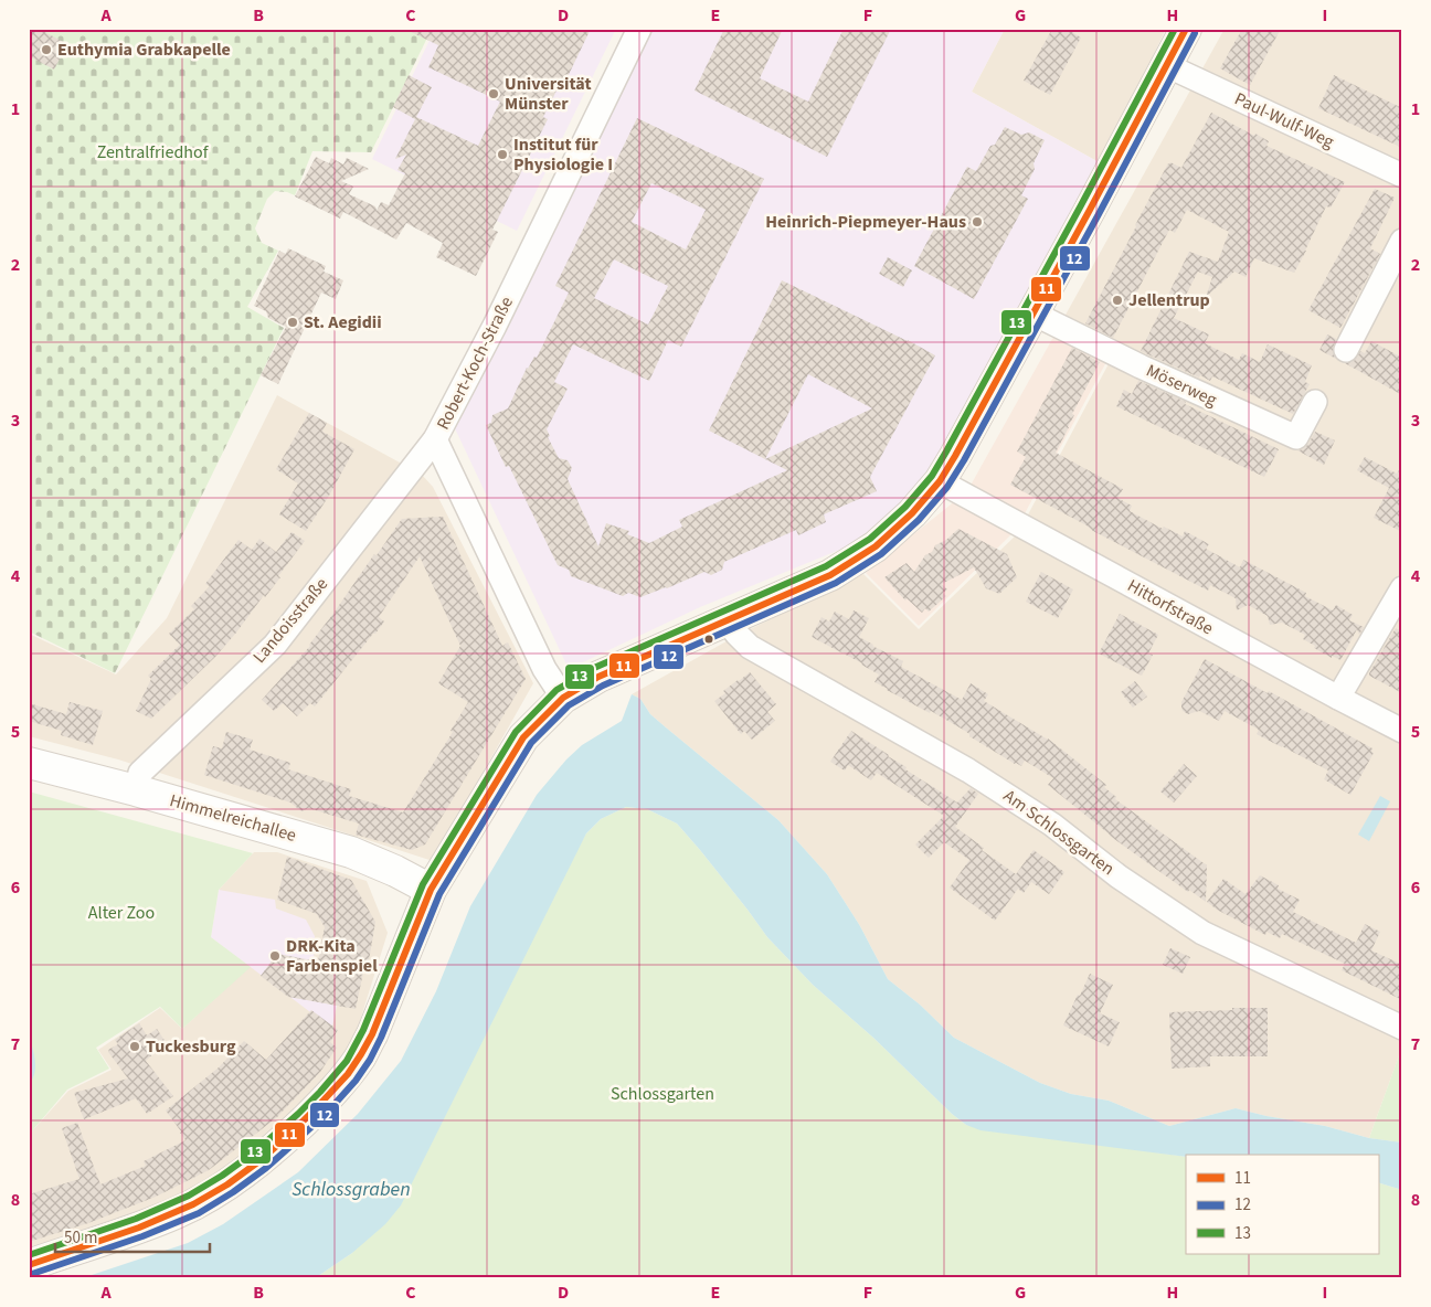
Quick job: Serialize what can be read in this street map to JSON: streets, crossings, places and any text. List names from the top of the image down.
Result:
{
  "streets": {
    "street": [
      "Paul-Wulf-Weg",
      "Robert-Koch-Straße",
      "Möserweg",
      "Hittorfstraße",
      "Landoisstraße",
      "Himmelreichallee",
      "Am Schlossgarten"
    ]
  },
  "crossings": [
    ["Robert-Koch-Straße", "Landoisstraße"],
    ["Landoisstraße", "Himmelreichallee"]
  ],
  "water": ["Schlossgraben"],
  "parks": ["Zentralfriedhof", "Alter Zoo", "Schlossgarten"],
  "places": [
    "Euthymia Grabkapelle",
    "Universität Münster",
    "Institut für Physiologie I",
    "Heinrich-Piepmeyer-Haus",
    "Jellentrup",
    "St. Aegidii",
    "DRK-Kita Farbenspiel",
    "Tuckesburg"
  ],
  "lines": ["transit line 11", "transit line 13", "transit line 12"],
  "legend": ["11", "12", "13"],
  "scale_bar": "50 m",
  "grid": {
    "columns": [
      "A",
      "B",
      "C",
      "D",
      "E",
      "F",
      "G",
      "H",
      "I"
    ],
    "rows": [
      "1",
      "2",
      "3",
      "4",
      "5",
      "6",
      "7",
      "8"
    ]
  }
}
